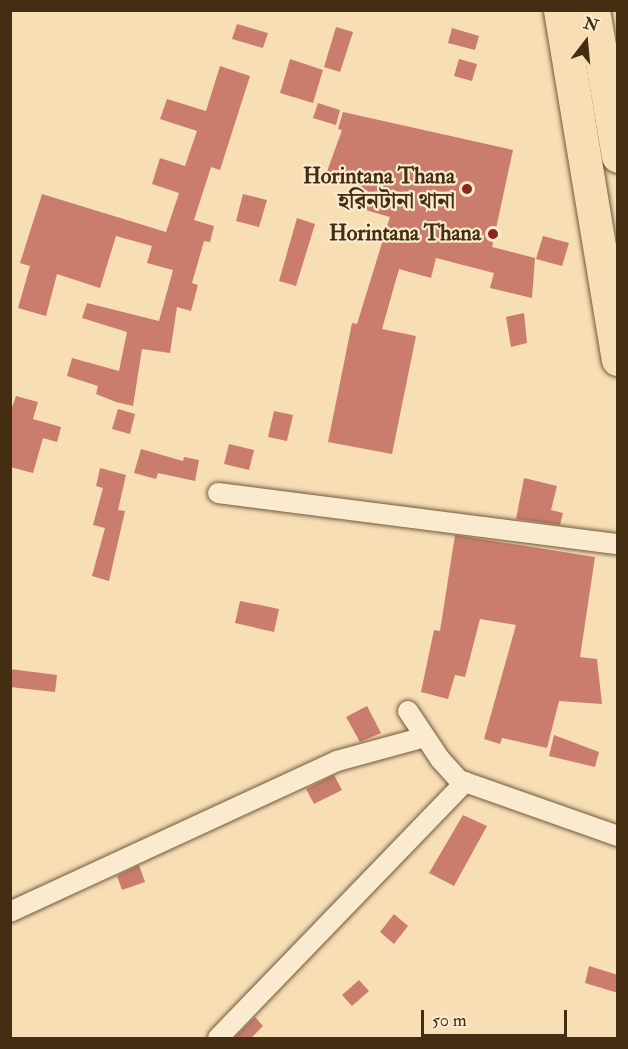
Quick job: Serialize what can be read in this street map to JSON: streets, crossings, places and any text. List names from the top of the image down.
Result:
{
  "places": ["Horintana Thana হরিনটানা থানা", "Horintana Thana"],
  "scale_bar": "50 m",
  "north": "top"
}
